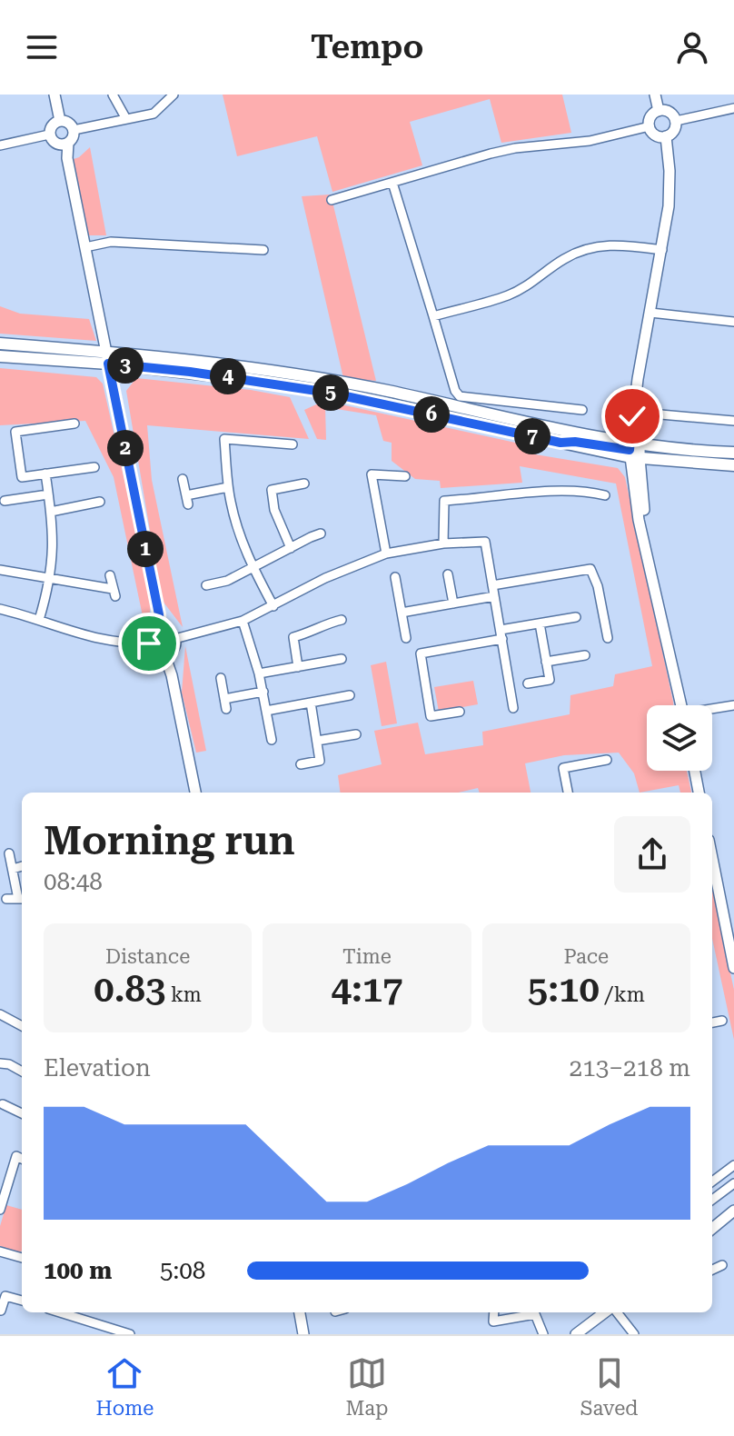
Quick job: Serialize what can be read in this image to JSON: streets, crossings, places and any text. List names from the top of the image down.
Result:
{
  "page": {
    "header": "Tempo",
    "pins": [
      "3",
      "4",
      "5",
      "6",
      "7",
      "2",
      "1"
    ],
    "heading": ["Morning run", "08:48"],
    "stats": [
      ["Distance", "0.83 km"],
      ["Time", "4:17"],
      ["Pace", "5:10 /km"]
    ],
    "chart": ["Elevation", "213–218 m"],
    "list": [
      {
        "name": "100 m",
        "note": "5:08"
      }
    ],
    "tabs": ["Home", "Map", "Saved"]
  }
}
